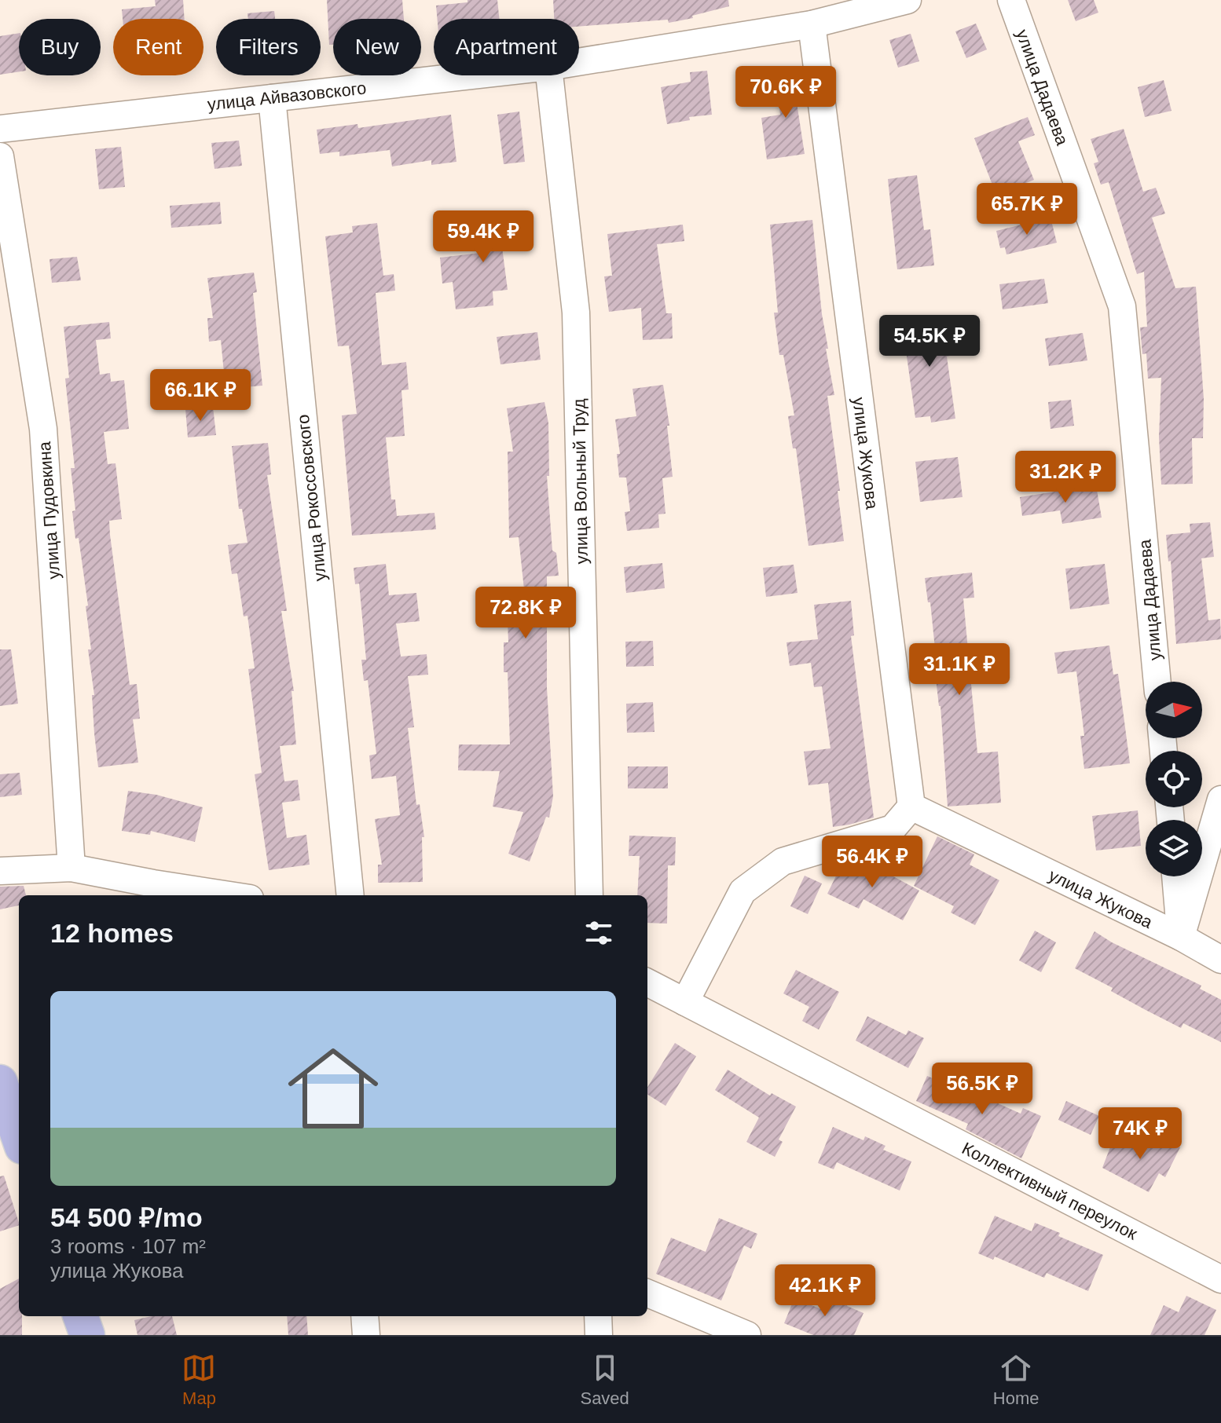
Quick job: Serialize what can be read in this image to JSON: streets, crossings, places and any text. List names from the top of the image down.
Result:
{
  "streets": {
    "street": [
      "улица Дадаева",
      "улица Айвазовского",
      "улица Жукова",
      "улица Вольный Труд",
      "улица Рокоссовского",
      "улица Пудовкина",
      "Коллективный переулок"
    ]
  },
  "crossings": [
    ["улица Айвазовского", "улица Жукова"],
    ["улица Айвазовского", "улица Рокоссовского"]
  ],
  "north": "right",
  "page": {
    "chip": [
      "Buy",
      "Rent",
      "Filters",
      "New",
      "Apartment"
    ],
    "price": [
      "70.6K ₽",
      "65.7K ₽",
      "59.4K ₽",
      "54.5K ₽",
      "66.1K ₽",
      "31.2K ₽",
      "72.8K ₽",
      "31.1K ₽",
      "56.4K ₽",
      "56.5K ₽",
      "74K ₽",
      "42.1K ₽"
    ],
    "heading": "12 homes",
    "list": [
      {
        "name": "54 500 ₽/mo",
        "note": "3 rooms · 107 m² · улица Жукова"
      }
    ],
    "tabs": ["Map", "Saved", "Home"]
  }
}
